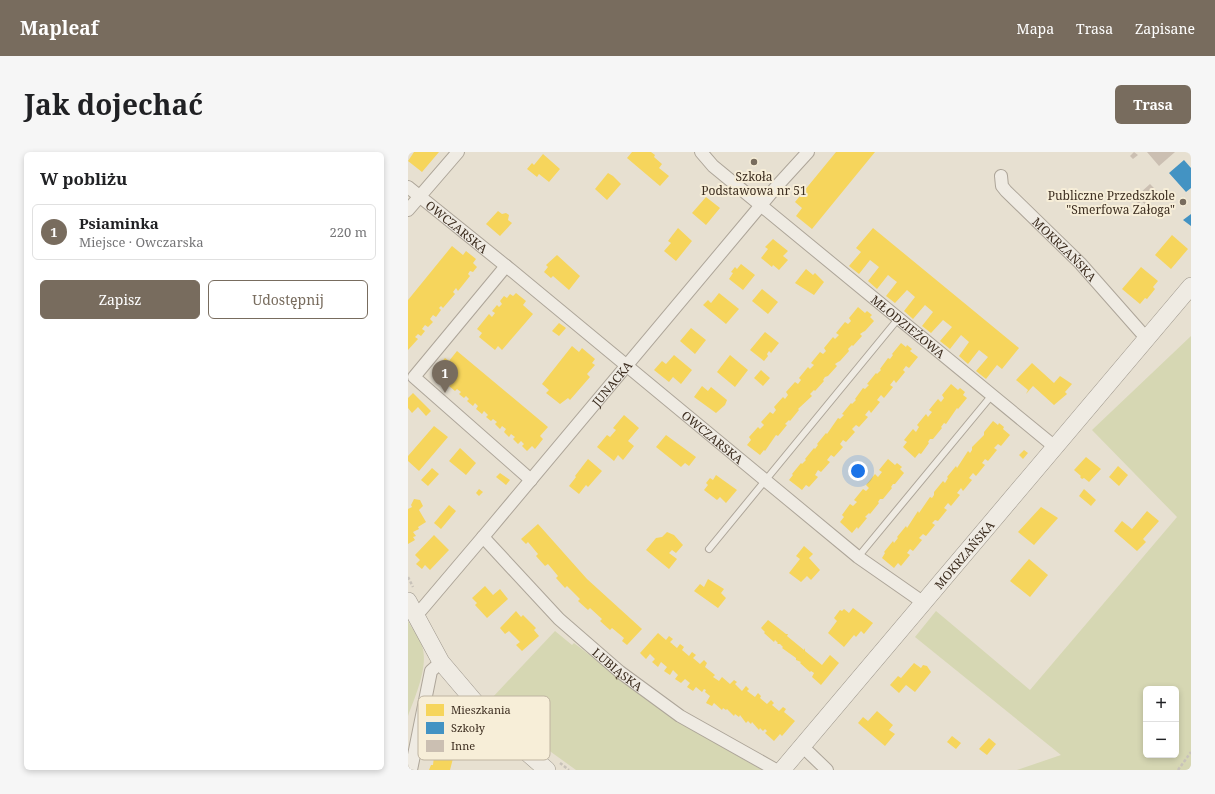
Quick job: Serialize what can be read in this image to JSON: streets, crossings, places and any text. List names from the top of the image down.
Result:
{
  "streets": {
    "street": [
      "OWCZARSKA",
      "MOKRZAŃSKA",
      "MŁODZIEŻOWA",
      "JUNACKA",
      "LUBIĄSKA"
    ]
  },
  "crossings": [
    ["OWCZARSKA", "MOKRZAŃSKA"],
    ["OWCZARSKA", "JUNACKA"],
    ["MOKRZAŃSKA", "MŁODZIEŻOWA"],
    ["MŁODZIEŻOWA", "JUNACKA"],
    ["JUNACKA", "LUBIĄSKA"]
  ],
  "places": ["Szkoła Podstawowa nr 51", "Publiczne Przedszkole \"Smerfowa Załoga\""],
  "legend": ["Mieszkania", "Szkoły", "Inne"],
  "page": {
    "header": "Mapleaf",
    "nav": ["Mapa", "Trasa", "Zapisane"],
    "title": "Jak dojechać",
    "buttons": [
      "Trasa",
      ["Zapisz", "Udostępnij"]
    ],
    "heading": "W pobliżu",
    "list": [
      {
        "mark": "1",
        "name": "Psiaminka",
        "note": "Miejsce · Owczarska",
        "value": "220 m"
      }
    ],
    "pins": "1",
    "map_buttons": ["+", "−"]
  }
}
